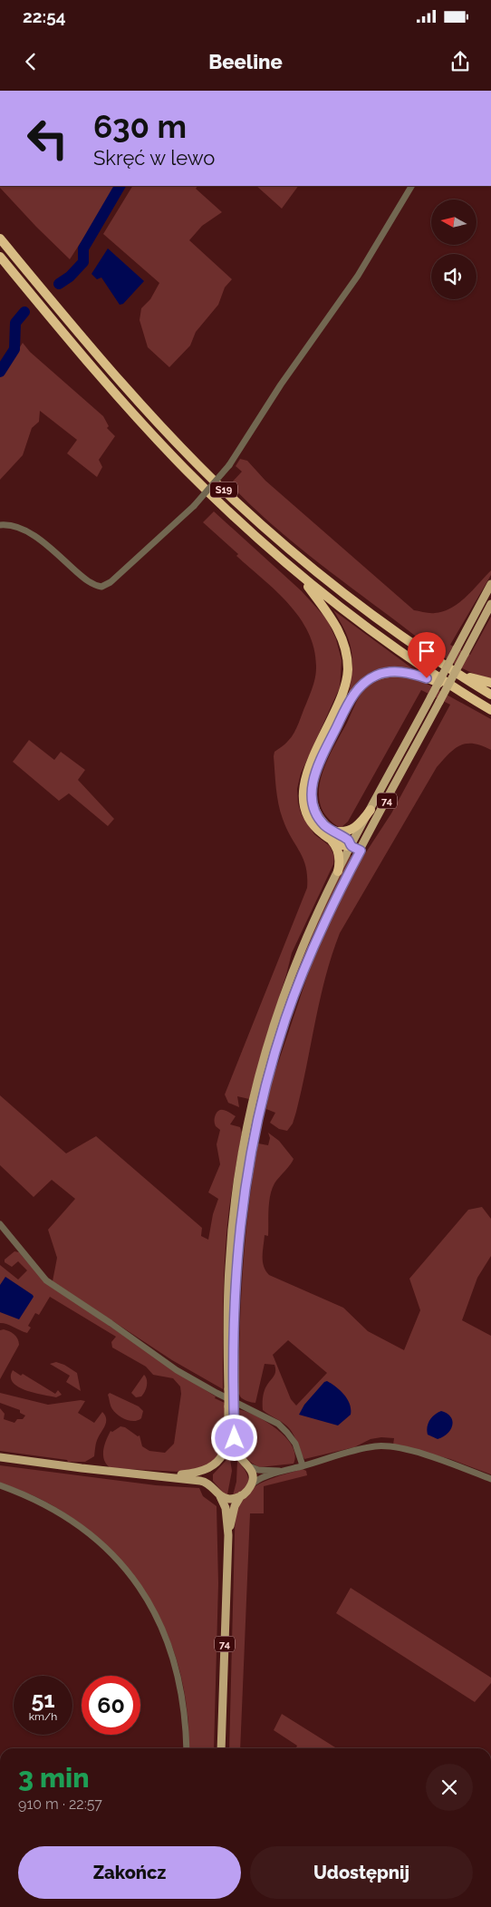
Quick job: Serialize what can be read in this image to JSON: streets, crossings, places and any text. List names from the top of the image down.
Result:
{
  "streets": {
    "highway": ["S19"],
    "main road": ["74"]
  },
  "north": "left",
  "page": {
    "status": "22:54",
    "header": "Beeline",
    "turn": ["630 m", "Skręć w lewo"],
    "speed": "51 km/h",
    "limit": "60",
    "heading": ["3 min", "910 m · 22:57"],
    "buttons": ["Zakończ", "Udostępnij"]
  }
}
